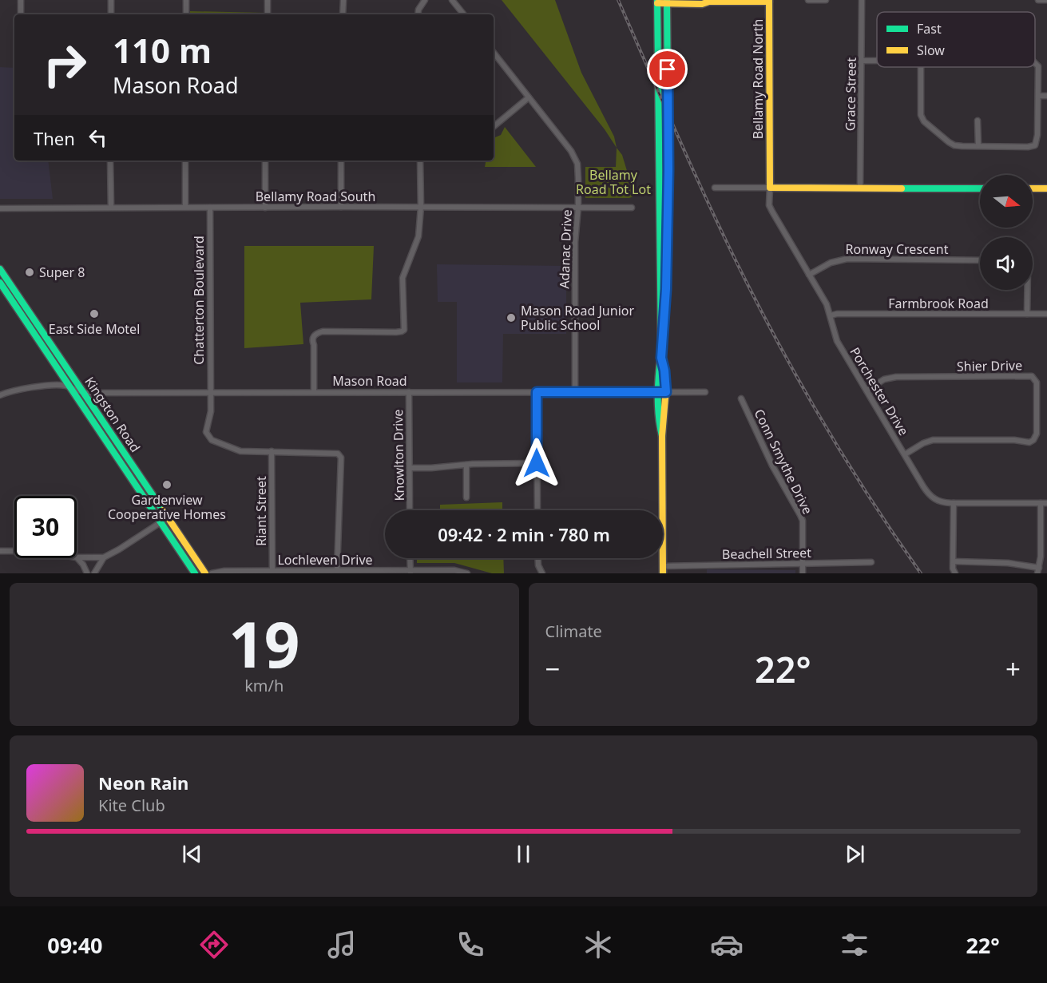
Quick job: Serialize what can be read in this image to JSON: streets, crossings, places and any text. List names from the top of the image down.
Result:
{
  "streets": {
    "main road": ["Bellamy Road North", "Kingston Road"],
    "street": [
      "Grace Street",
      "Bellamy Road South",
      "Adanac Drive",
      "Ronway Crescent",
      "Chatterton Boulevard",
      "Farmbrook Road",
      "Shier Drive",
      "Mason Road",
      "Porchester Drive",
      "Knowlton Drive",
      "Conn Smythe Drive",
      "Riant Street",
      "Beachell Street",
      "Lochleven Drive"
    ]
  },
  "crossings": [
    ["Bellamy Road North", "Porchester Drive"],
    ["Bellamy Road South", "Adanac Drive"],
    ["Bellamy Road South", "Chatterton Boulevard"],
    ["Adanac Drive", "Mason Road"],
    ["Ronway Crescent", "Porchester Drive"],
    ["Chatterton Boulevard", "Mason Road"],
    ["Chatterton Boulevard", "Riant Street"],
    ["Chatterton Boulevard", "Lochleven Drive"],
    ["Farmbrook Road", "Porchester Drive"],
    ["Shier Drive", "Porchester Drive"],
    ["Mason Road", "Kingston Road"],
    ["Mason Road", "Knowlton Drive"],
    ["Conn Smythe Drive", "Beachell Street"],
    ["Riant Street", "Lochleven Drive"]
  ],
  "parks": ["Bellamy Road Tot Lot"],
  "places": [
    "Super 8",
    "East Side Motel",
    "Mason Road Junior Public School",
    "Gardenview Cooperative Homes"
  ],
  "legend": ["Fast", "Slow"],
  "north": "right",
  "page": {
    "turn": ["110 m", "Mason Road"],
    "then": "Then",
    "limit": "30",
    "trip": "09:42 · 2 min · 780 m",
    "tile": [
      ["19", "km/h"],
      "Climate"
    ],
    "heat": ["−", "22°", "+"],
    "song": ["Neon Rain", "Kite Club"],
    "tabs": ["09:40", "22°"]
  }
}
